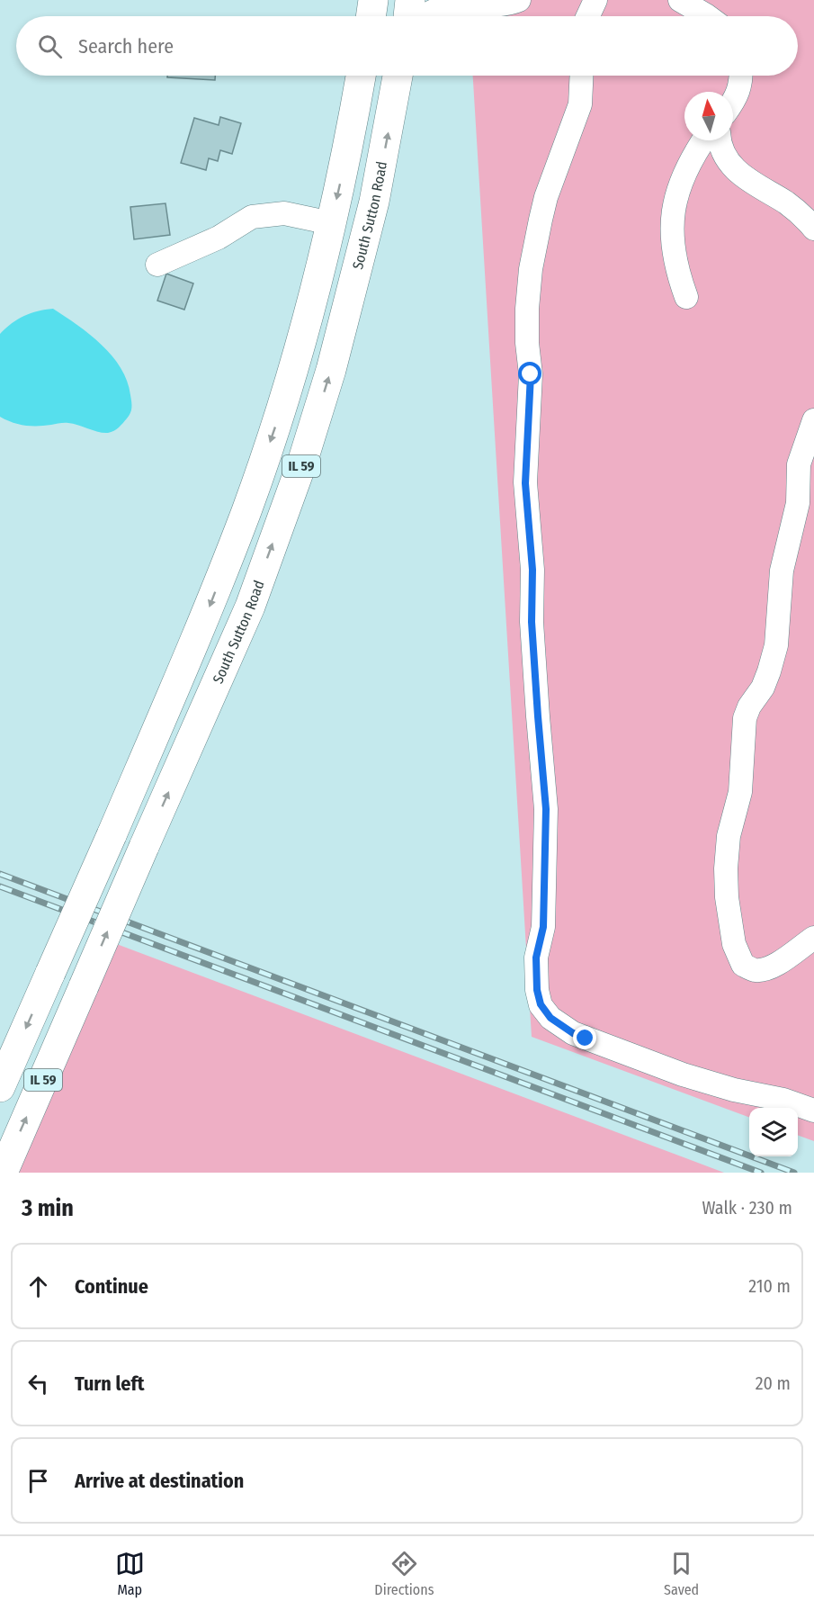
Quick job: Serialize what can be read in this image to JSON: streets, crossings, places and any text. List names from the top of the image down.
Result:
{
  "streets": {
    "main road": ["South Sutton Road", "IL 59"]
  },
  "north": "top",
  "page": {
    "search": "Search here",
    "heading": ["3 min", "Walk · 230 m"],
    "list": [
      ["Continue", "210 m"],
      ["Turn left", "20 m"],
      "Arrive at destination"
    ],
    "nav": ["Map", "Directions", "Saved"]
  }
}
